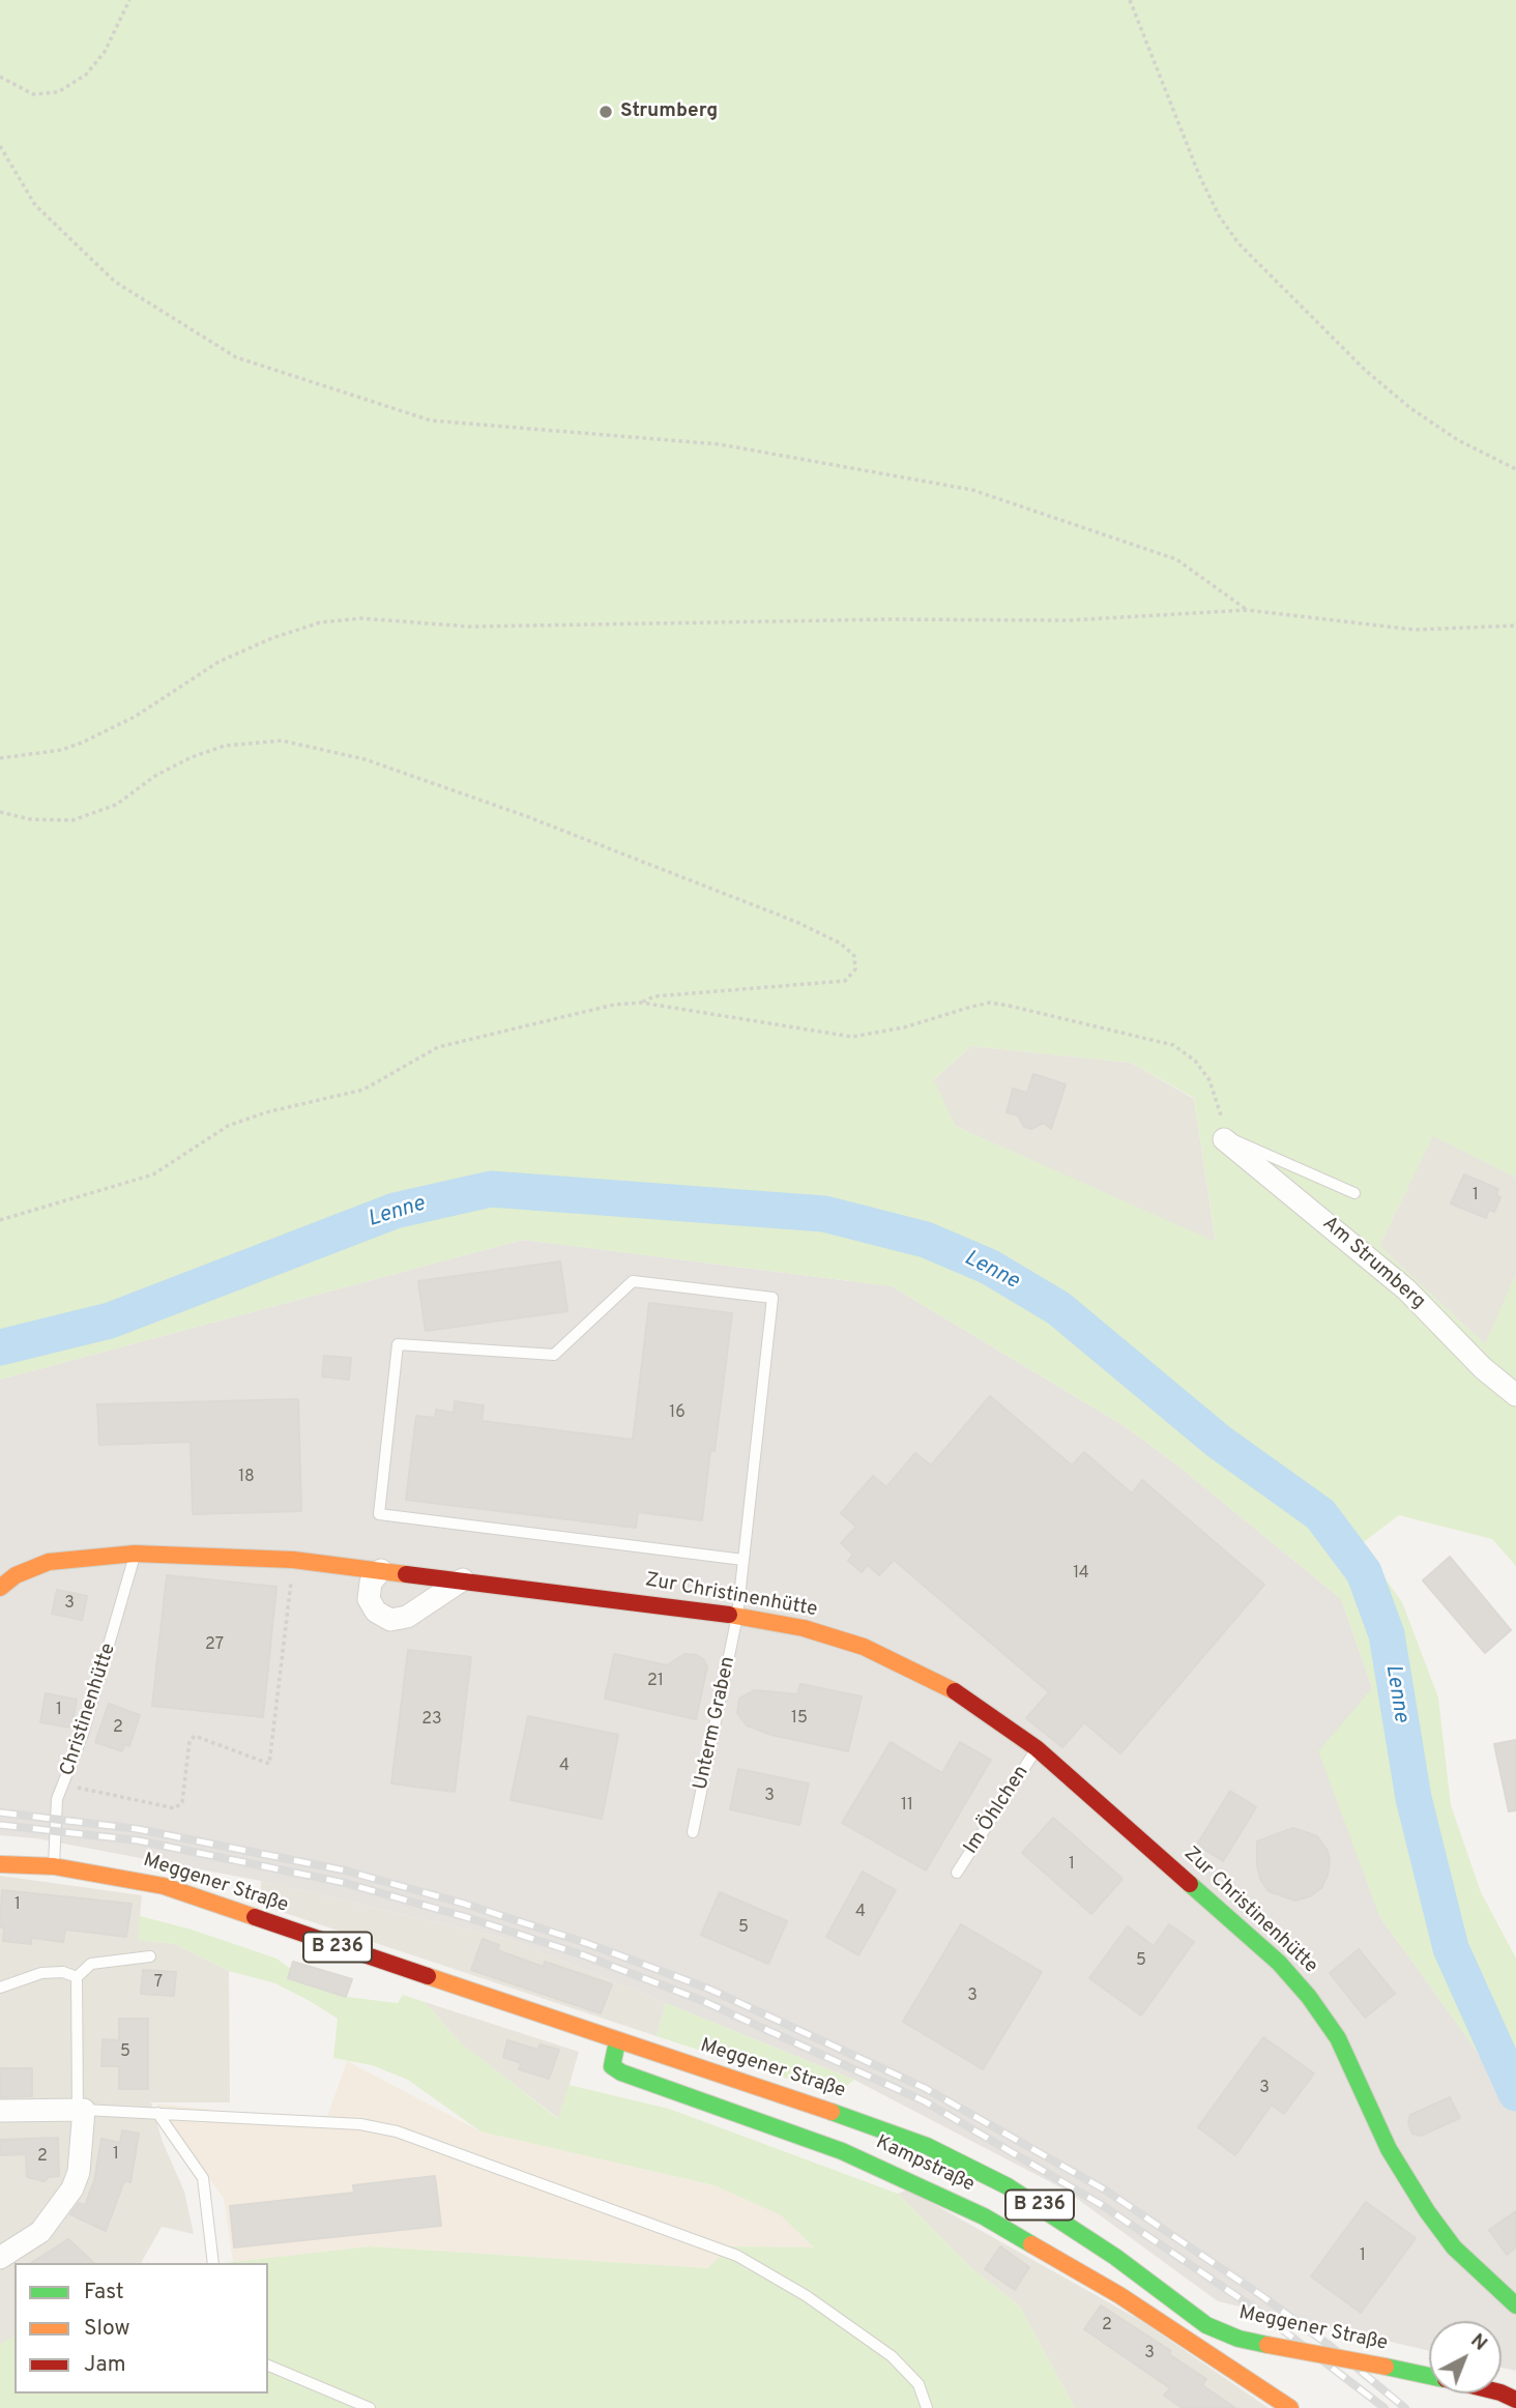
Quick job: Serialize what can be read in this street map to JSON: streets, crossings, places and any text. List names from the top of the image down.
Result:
{
  "streets": {
    "street": [
      "Am Strumberg",
      "Zur Christinenhütte",
      "Meggener Straße",
      "B 236",
      "Kampstraße"
    ],
    "lane": ["Christinenhütte", "Unterm Graben", "Im Öhlchen"]
  },
  "crossings": [
    ["Zur Christinenhütte", "Christinenhütte"],
    ["Zur Christinenhütte", "Unterm Graben"],
    ["Zur Christinenhütte", "Im Öhlchen"],
    ["Christinenhütte", "Meggener Straße"],
    ["Christinenhütte", "B 236"],
    ["Meggener Straße", "B 236"],
    ["Meggener Straße", "Kampstraße"]
  ],
  "water": ["Lenne"],
  "places": ["Strumberg"],
  "house_numbers": [
    "1",
    "16",
    "18",
    "14",
    "3",
    "27",
    "21",
    "1",
    "15",
    "23",
    "2",
    "4",
    "3",
    "11",
    "1",
    "1",
    "4",
    "5",
    "5",
    "7",
    "3",
    "5",
    "3",
    "1",
    "2",
    "1",
    "2",
    "3"
  ],
  "legend": ["Fast", "Slow", "Jam"],
  "north": "top right"
}
